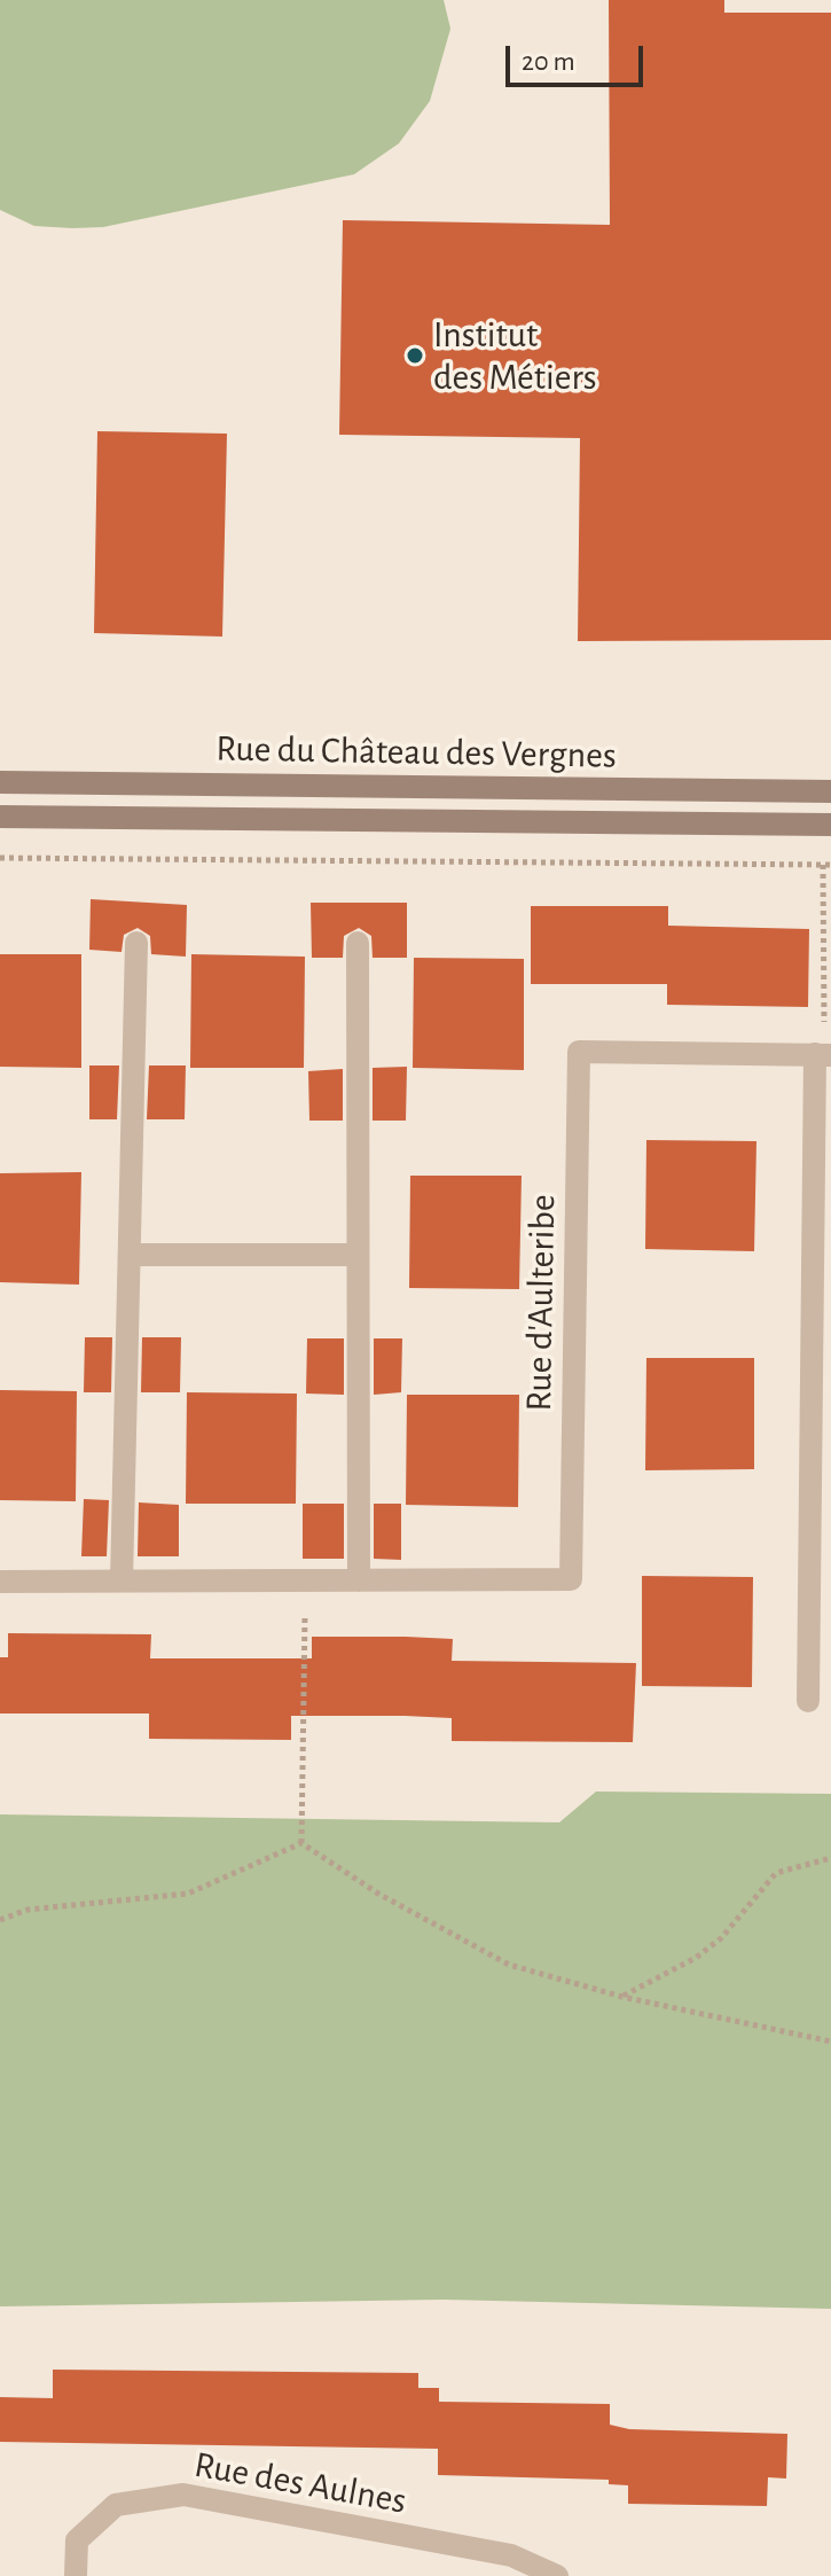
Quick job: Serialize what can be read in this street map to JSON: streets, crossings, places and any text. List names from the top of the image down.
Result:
{
  "streets": {
    "main road": ["Rue du Château des Vergnes"],
    "street": ["Rue d'Aulteribe", "Rue des Aulnes"]
  },
  "places": ["Institut des Métiers"],
  "scale_bar": "20 m"
}
